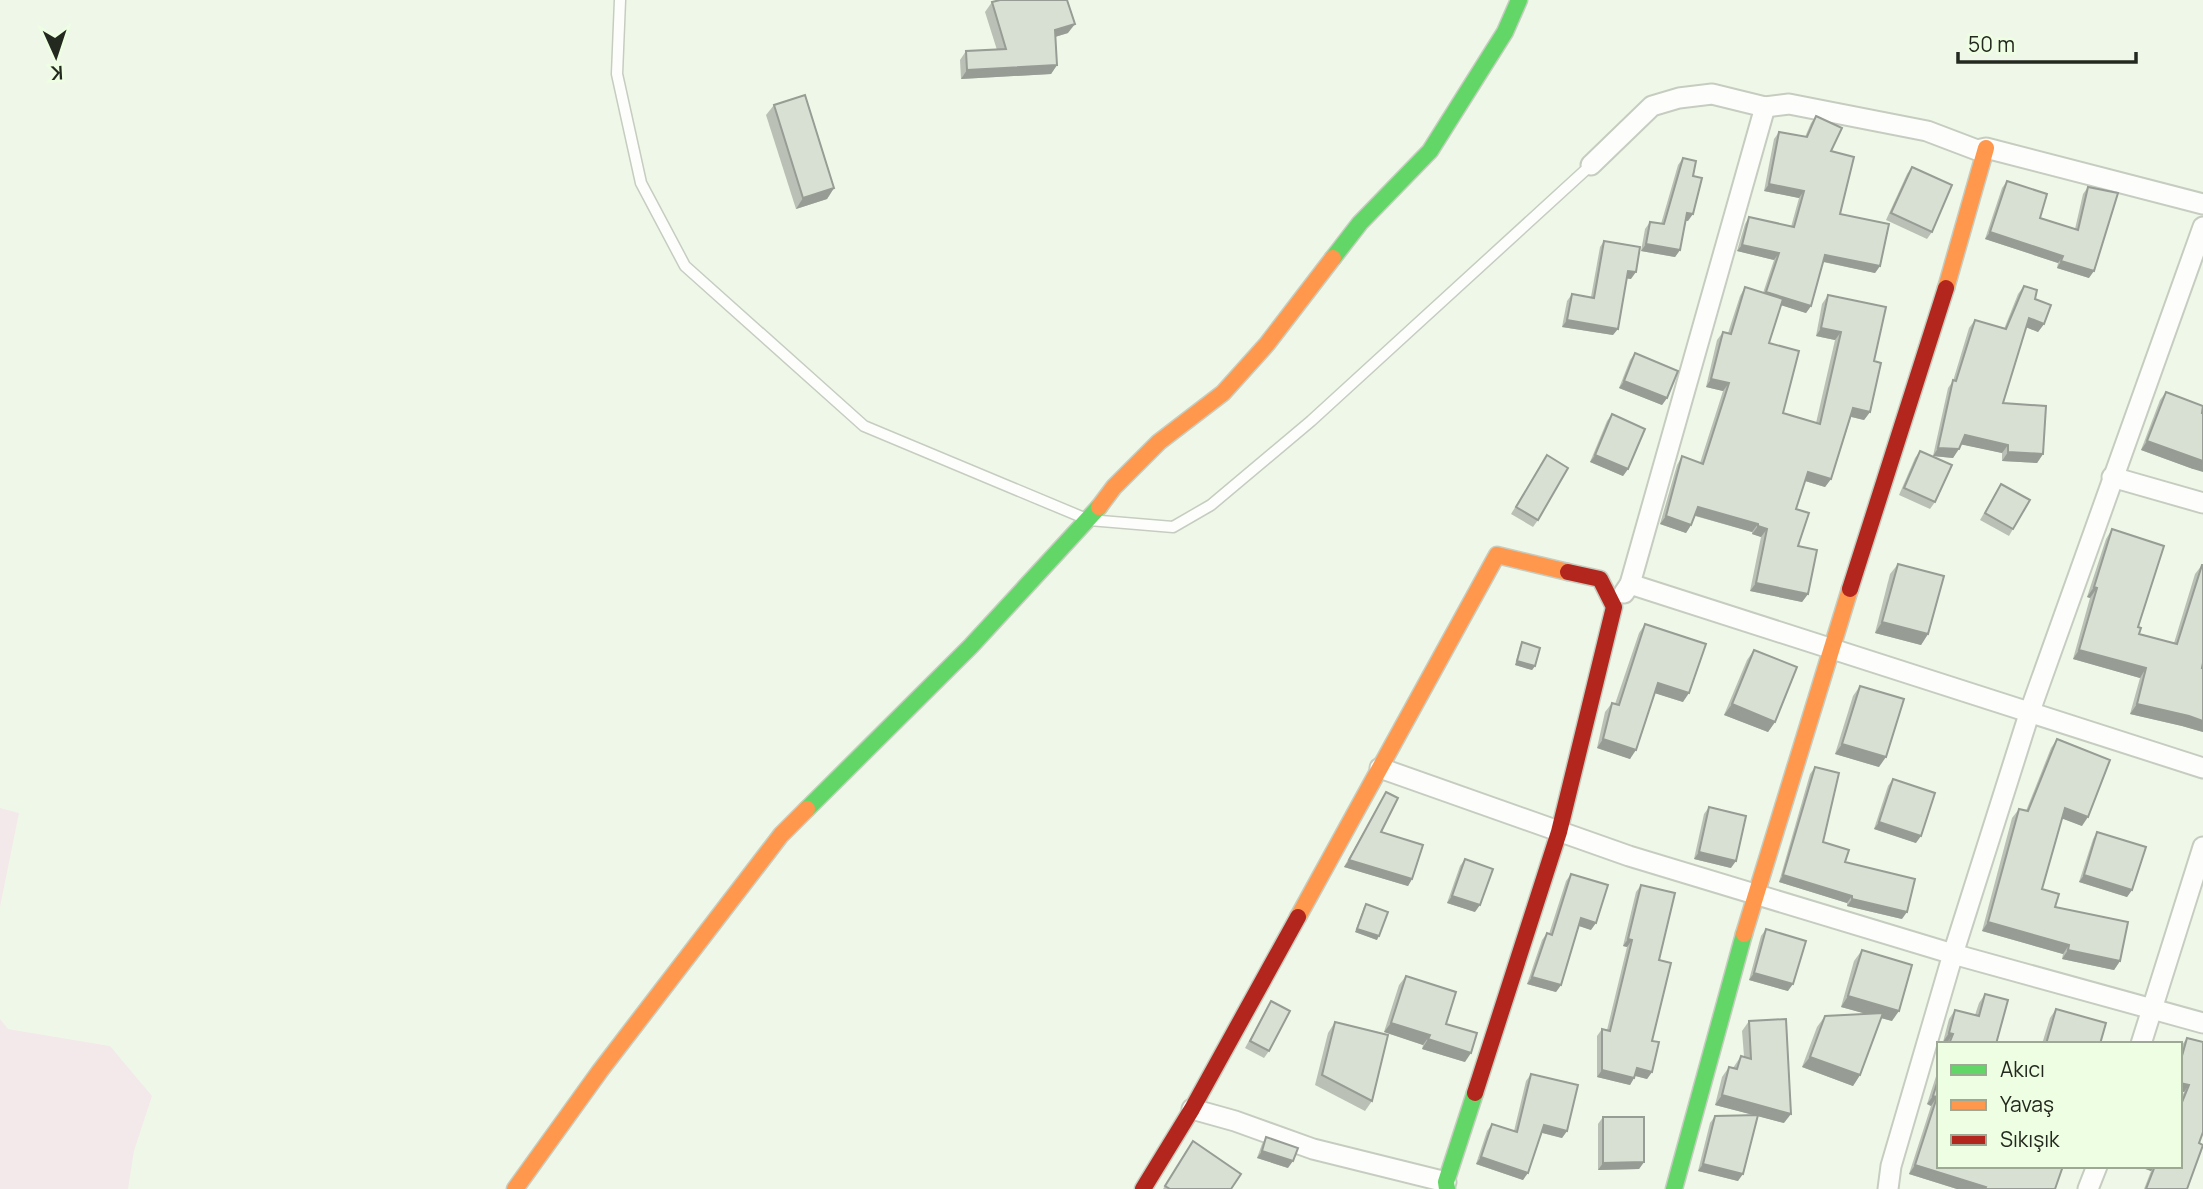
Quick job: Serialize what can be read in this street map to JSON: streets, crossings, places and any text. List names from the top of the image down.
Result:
{
  "legend": ["Akıcı", "Yavaş", "Sıkışık"],
  "scale_bar": "50 m",
  "north": "bottom"
}
